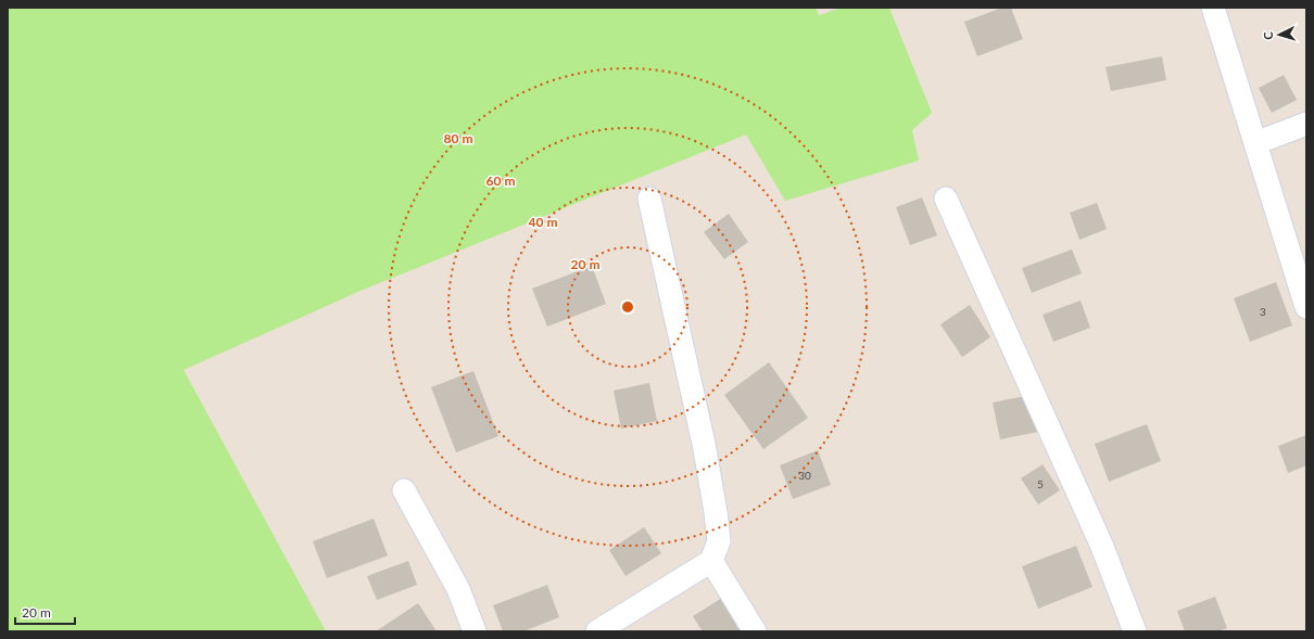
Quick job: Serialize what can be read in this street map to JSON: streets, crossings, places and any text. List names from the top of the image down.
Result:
{
  "house_numbers": ["3", "30", "5"],
  "scale_bar": "20 m",
  "north": "left",
  "rings": [
    "80 m",
    "60 m",
    "40 m",
    "20 m"
  ]
}
